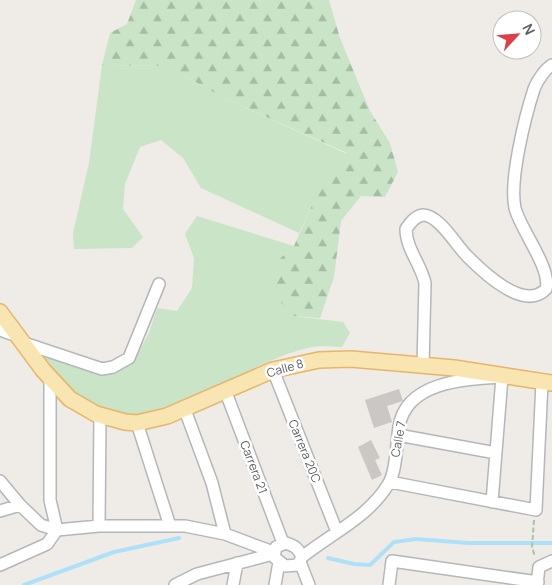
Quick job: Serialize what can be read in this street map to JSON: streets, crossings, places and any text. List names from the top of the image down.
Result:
{
  "streets": {
    "main road": ["Calle 8"],
    "street": ["Calle 7", "Carrera 20C", "Carrera 21"]
  },
  "crossings": [
    ["Calle 8", "Calle 7"],
    ["Calle 8", "Carrera 20C"],
    ["Calle 8", "Carrera 21"],
    ["Calle 7", "Carrera 20C"]
  ],
  "north": "top right"
}
